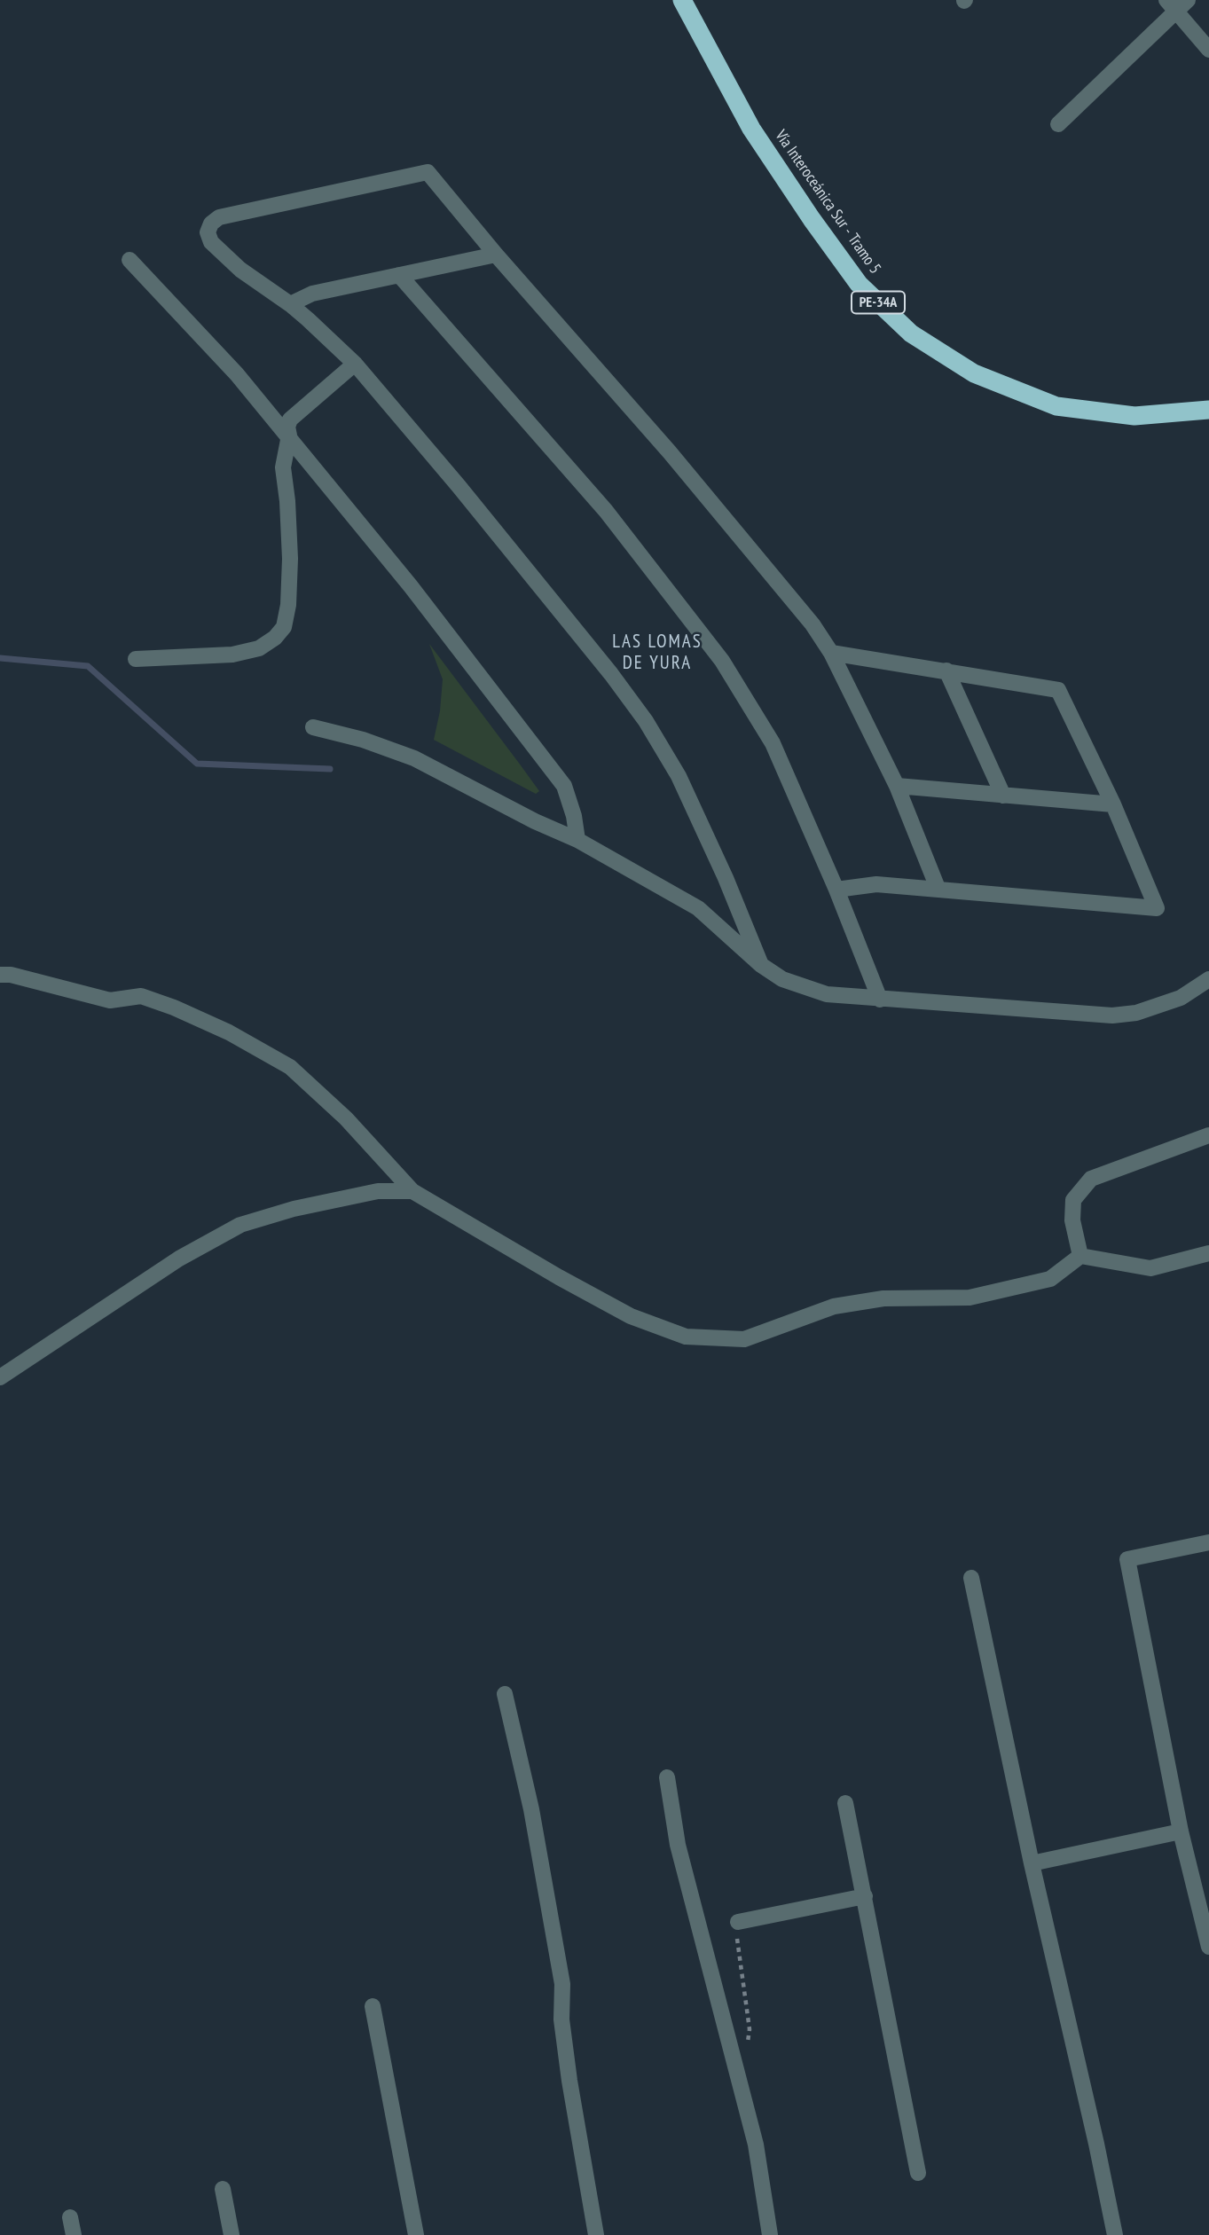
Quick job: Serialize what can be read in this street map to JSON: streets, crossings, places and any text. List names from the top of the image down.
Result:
{
  "streets": {
    "highway": ["Vía Interoceánica Sur - Tramo 5", "PE-34A"]
  },
  "districts": ["LAS LOMAS DE YURA"]
}
